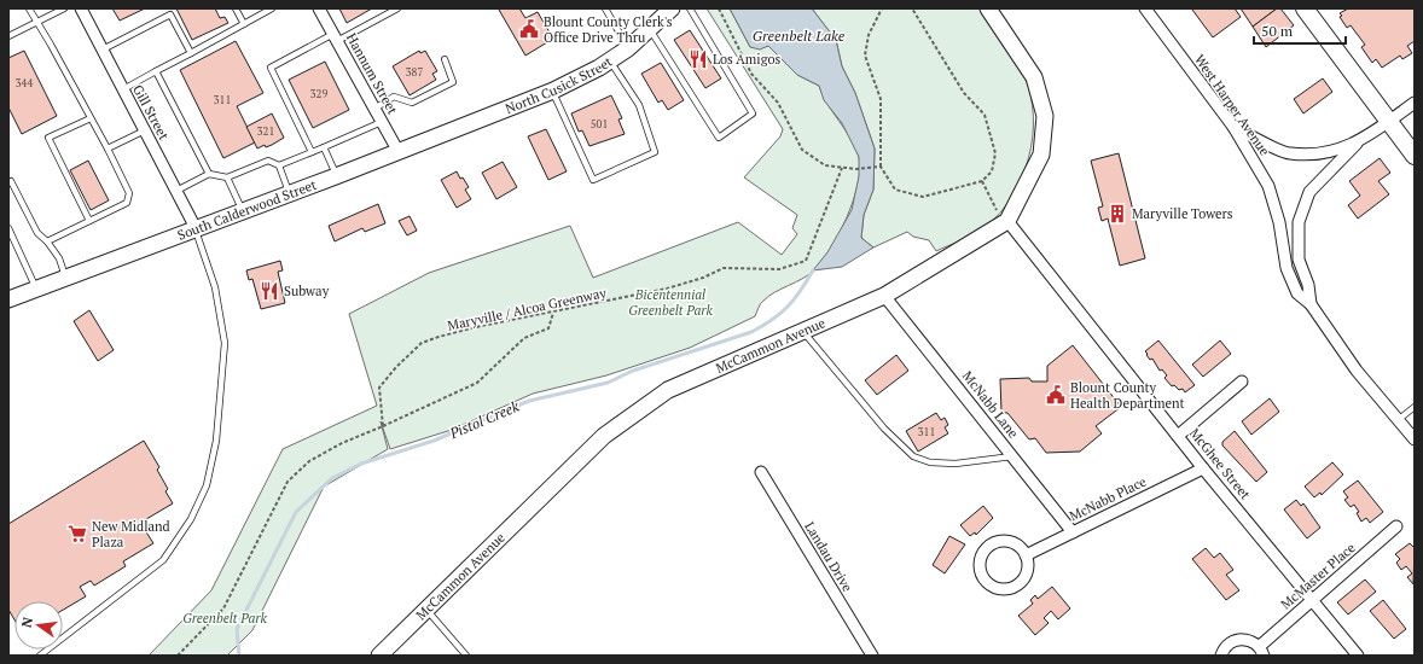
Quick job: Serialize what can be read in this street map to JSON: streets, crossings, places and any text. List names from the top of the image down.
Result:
{
  "streets": {
    "street": [
      "Hannum Street",
      "North Cusick Street",
      "West Harper Avenue",
      "Gill Street",
      "South Calderwood Street",
      "McCammon Avenue",
      "McNabb Lane",
      "McGhee Street",
      "McNabb Place",
      "Landau Drive",
      "McMaster Place"
    ],
    "path": ["Maryville / Alcoa Greenway"]
  },
  "crossings": [
    ["Hannum Street", "South Calderwood Street"],
    ["North Cusick Street", "South Calderwood Street"],
    ["Gill Street", "South Calderwood Street"],
    ["McCammon Avenue", "McNabb Lane"],
    ["McCammon Avenue", "McGhee Street"],
    ["McNabb Lane", "McNabb Place"],
    ["McGhee Street", "McNabb Place"],
    ["McGhee Street", "McMaster Place"]
  ],
  "water": ["Greenbelt Lake", "Pistol Creek"],
  "parks": ["Bicentennial Greenbelt Park", "Greenbelt Park"],
  "places": {
    "public building": ["Blount County Clerk's Office Drive Thru", "Blount County Health Department"],
    "restaurant": ["Los Amigos", "Subway"],
    "building": ["Maryville Towers"],
    "supermarket": ["New Midland Plaza"]
  },
  "house_numbers": [
    "387",
    "344",
    "329",
    "311",
    "501",
    "321",
    "311"
  ],
  "scale_bar": "50 m",
  "north": "left"
}
